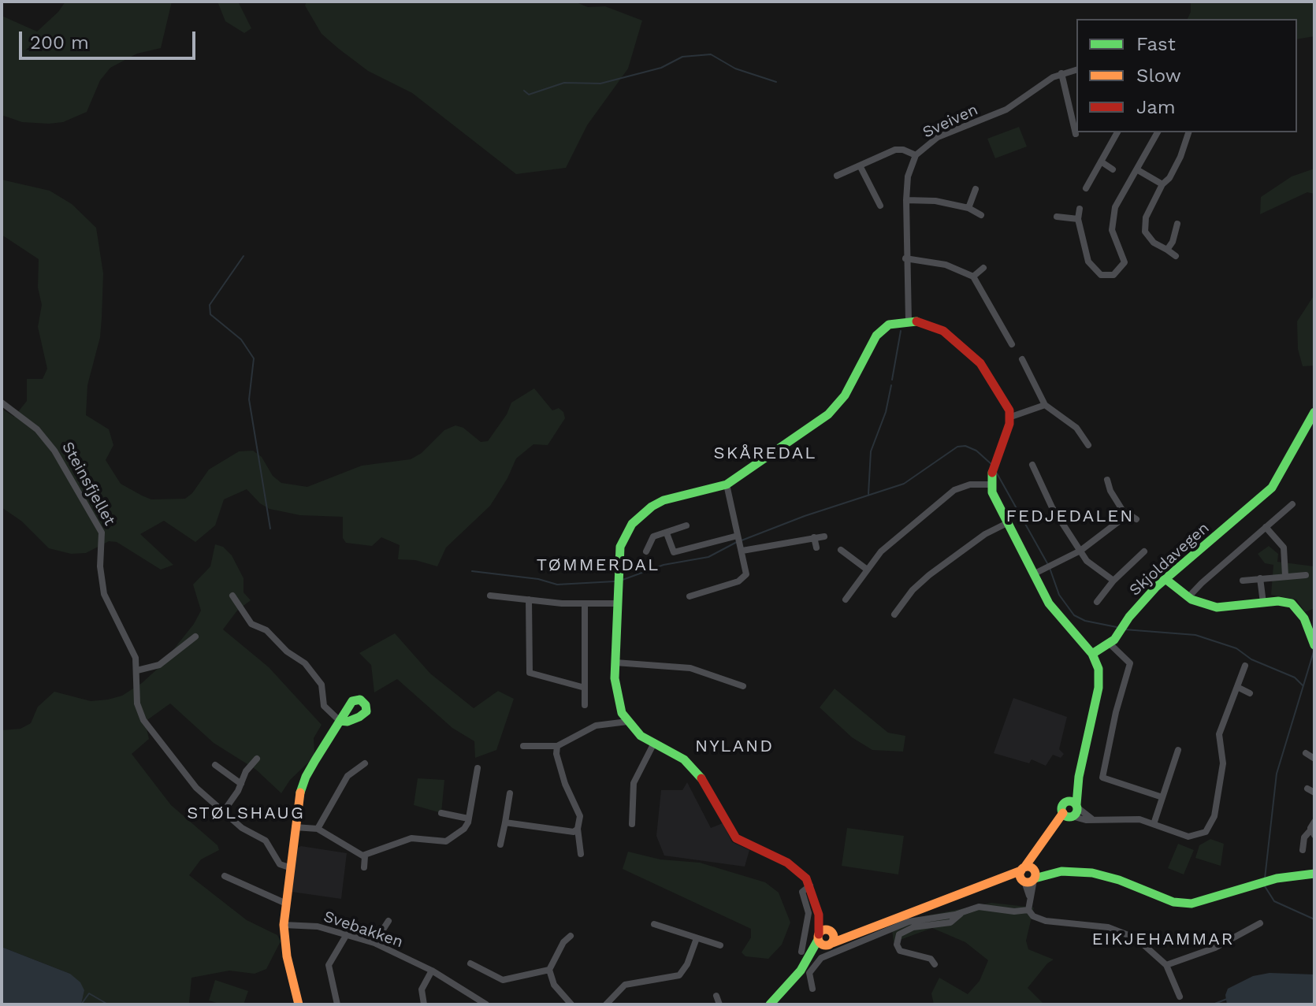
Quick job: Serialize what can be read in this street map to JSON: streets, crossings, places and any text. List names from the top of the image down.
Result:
{
  "streets": {
    "street": [
      "Sveiven",
      "Steinsfjellet",
      "Skjoldavegen",
      "Svebakken"
    ]
  },
  "districts": [
    "SKÅREDAL",
    "FEDJEDALEN",
    "TØMMERDAL",
    "NYLAND",
    "STØLSHAUG",
    "EIKJEHAMMAR"
  ],
  "legend": ["Fast", "Slow", "Jam"],
  "scale_bar": "200 m"
}
